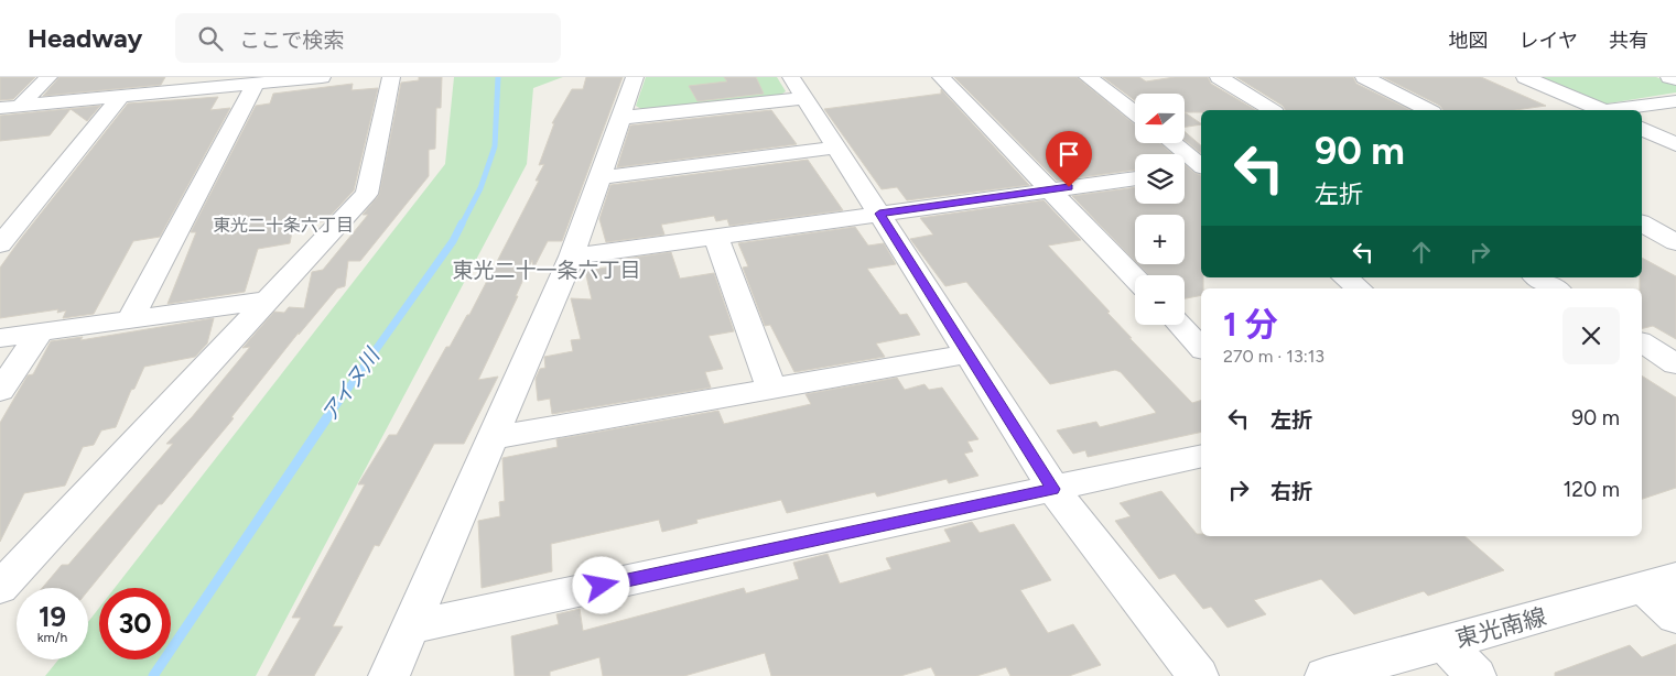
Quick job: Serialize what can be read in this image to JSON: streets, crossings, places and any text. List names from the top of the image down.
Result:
{
  "streets": {
    "street": ["東光南線"]
  },
  "districts": ["東光二十条六丁目", "東光二十一条六丁目"],
  "water": ["アイヌ川"],
  "north": "left",
  "page": {
    "header": "Headway",
    "search": "ここで検索",
    "nav": ["地図", "レイヤ", "共有"],
    "map_buttons": ["+", "−"],
    "turn": ["90 m", "左折"],
    "heading": ["1 分", "270 m · 13:13"],
    "list": [
      {
        "name": "左折",
        "value": "90 m"
      },
      {
        "name": "右折",
        "value": "120 m"
      }
    ],
    "speed": "19 km/h",
    "limit": "30"
  }
}
